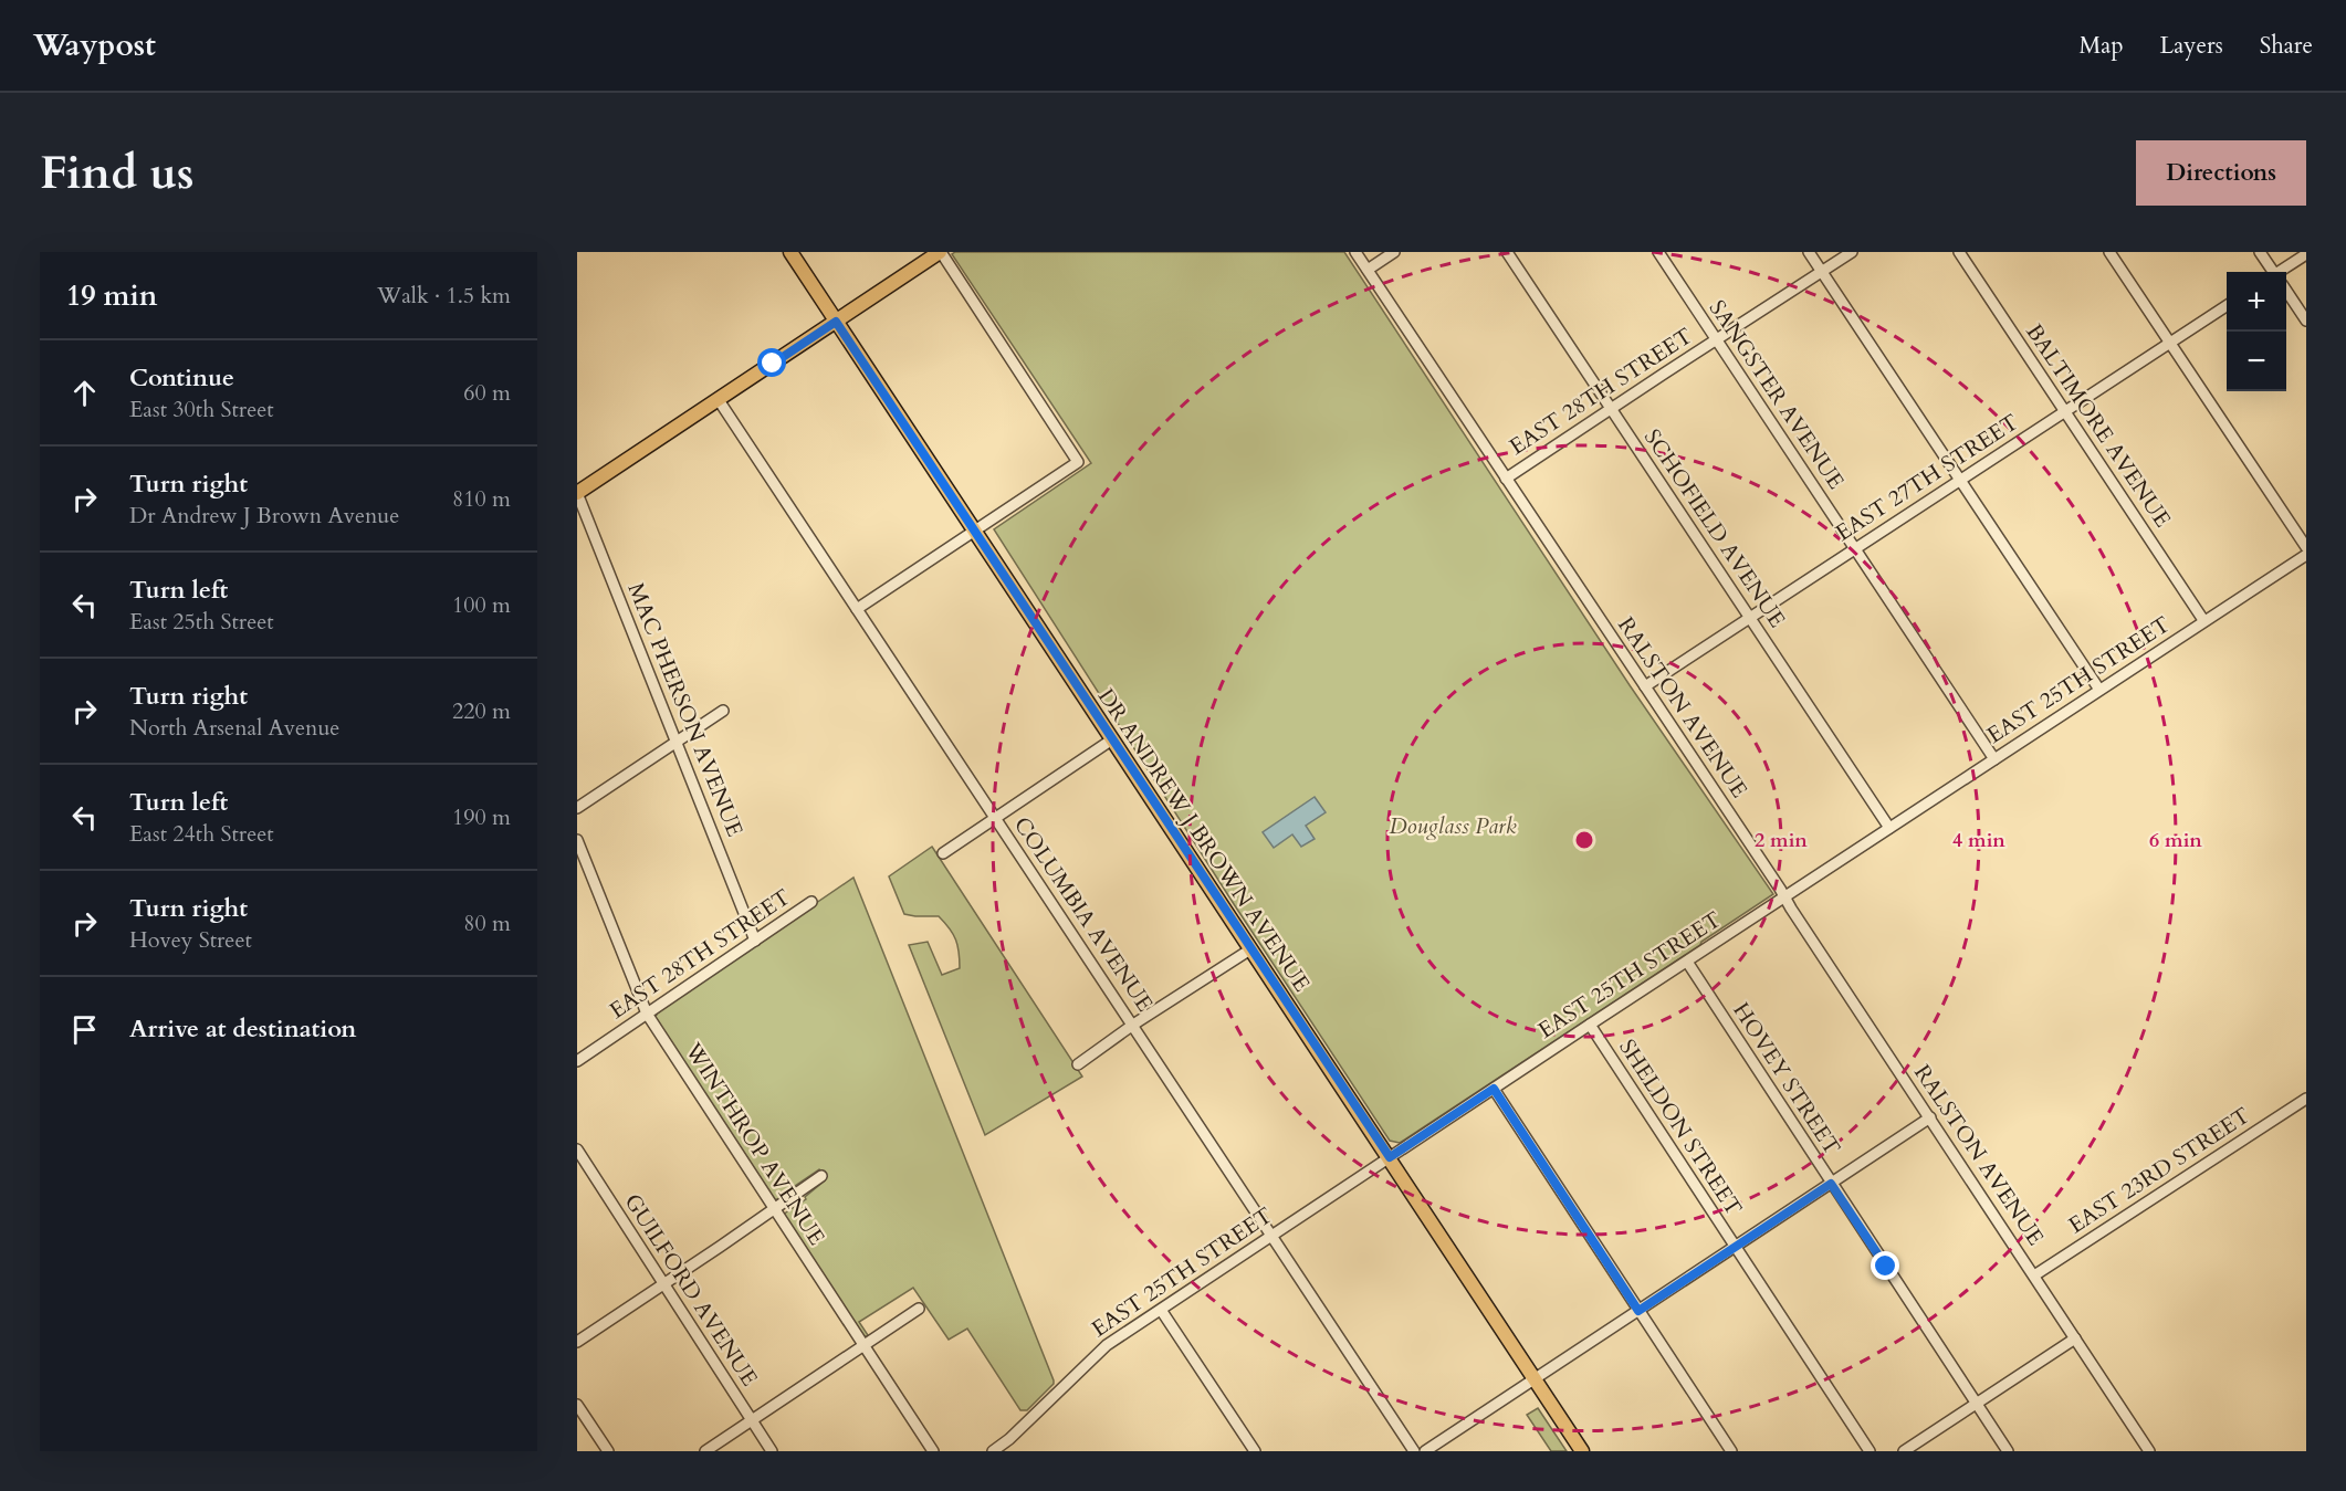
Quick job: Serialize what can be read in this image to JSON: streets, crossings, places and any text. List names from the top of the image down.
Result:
{
  "streets": {
    "main road": ["DR ANDREW J BROWN AVENUE"],
    "street": [
      "EAST 28TH STREET",
      "SANGSTER AVENUE",
      "BALTIMORE AVENUE",
      "EAST 27TH STREET",
      "SCHOFIELD AVENUE",
      "EAST 25TH STREET",
      "RALSTON AVENUE",
      "MAC PHERSON AVENUE",
      "COLUMBIA AVENUE",
      "HOVEY STREET",
      "SHELDON STREET",
      "WINTHROP AVENUE",
      "EAST 23RD STREET",
      "GUILFORD AVENUE"
    ]
  },
  "crossings": [
    ["EAST 28TH STREET", "SANGSTER AVENUE"],
    ["EAST 28TH STREET", "SCHOFIELD AVENUE"],
    ["EAST 28TH STREET", "RALSTON AVENUE"],
    ["EAST 28TH STREET", "MAC PHERSON AVENUE"],
    ["EAST 28TH STREET", "WINTHROP AVENUE"],
    ["SANGSTER AVENUE", "EAST 27TH STREET"],
    ["SANGSTER AVENUE", "EAST 25TH STREET"],
    ["BALTIMORE AVENUE", "EAST 27TH STREET"],
    ["BALTIMORE AVENUE", "EAST 25TH STREET"],
    ["EAST 27TH STREET", "SCHOFIELD AVENUE"],
    ["EAST 27TH STREET", "RALSTON AVENUE"],
    ["SCHOFIELD AVENUE", "EAST 25TH STREET"],
    ["EAST 25TH STREET", "RALSTON AVENUE"],
    ["EAST 25TH STREET", "DR ANDREW J BROWN AVENUE"],
    ["EAST 25TH STREET", "COLUMBIA AVENUE"],
    ["EAST 25TH STREET", "HOVEY STREET"],
    ["EAST 25TH STREET", "SHELDON STREET"],
    ["RALSTON AVENUE", "EAST 23RD STREET"]
  ],
  "parks": ["Douglass Park"],
  "page": {
    "header": "Waypost",
    "nav": ["Map", "Layers", "Share"],
    "buttons": "Directions",
    "title": "Find us",
    "heading": ["19 min", "Walk · 1.5 km"],
    "map_buttons": ["+", "−"],
    "list": [
      ["Continue", "East 30th Street", "60 m"],
      ["Turn right", "Dr Andrew J Brown Avenue", "810 m"],
      ["Turn left", "East 25th Street", "100 m"],
      ["Turn right", "North Arsenal Avenue", "220 m"],
      ["Turn left", "East 24th Street", "190 m"],
      ["Turn right", "Hovey Street", "80 m"],
      "Arrive at destination"
    ]
  },
  "rings": ["2 min", "4 min", "6 min"]
}
